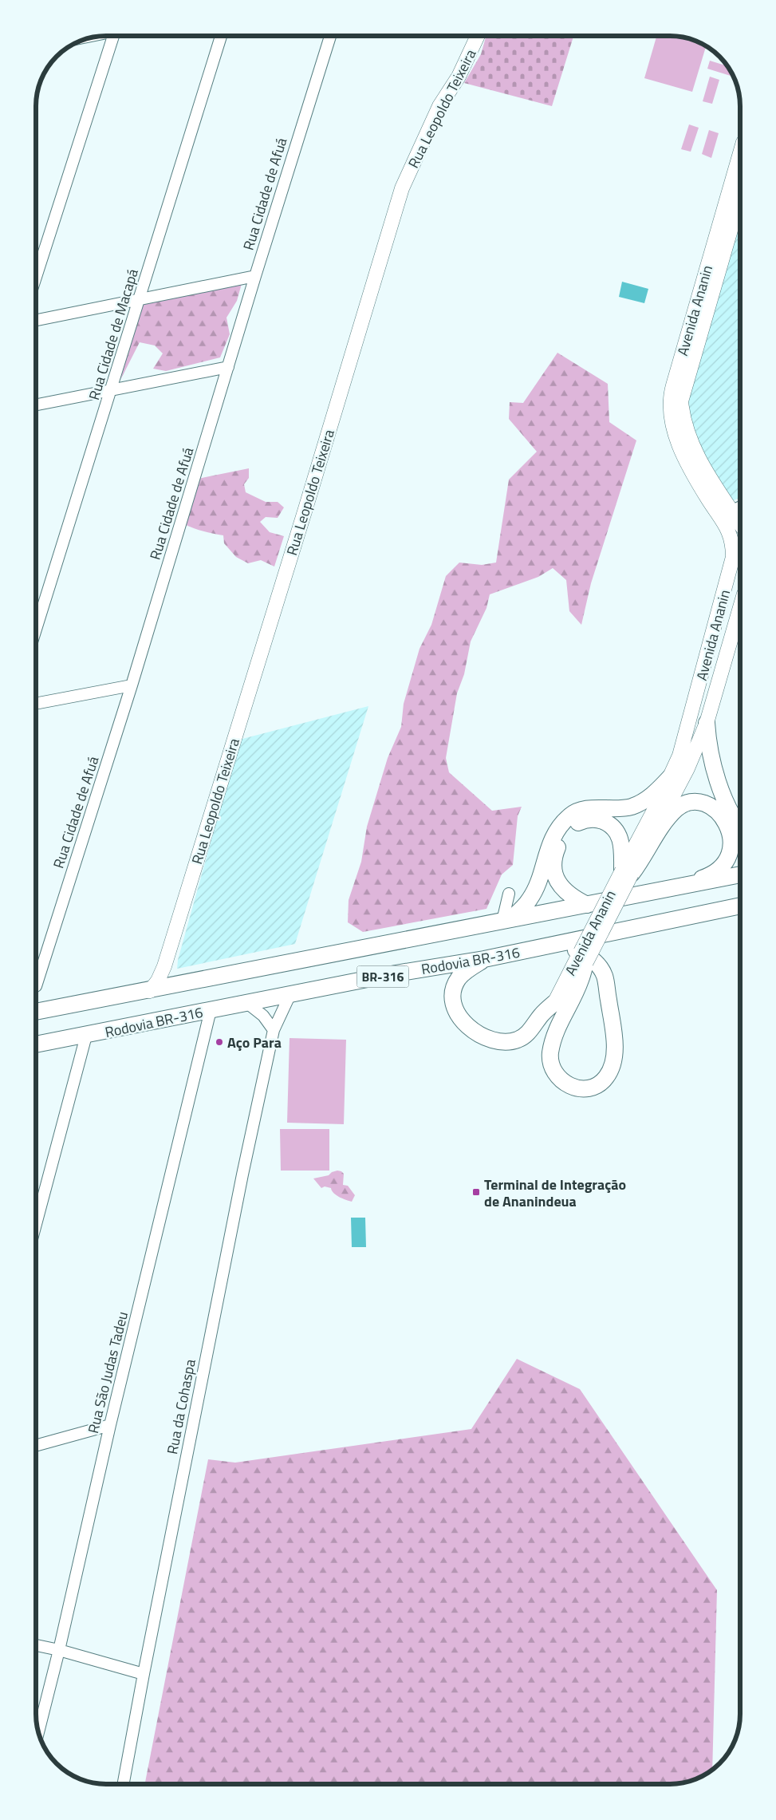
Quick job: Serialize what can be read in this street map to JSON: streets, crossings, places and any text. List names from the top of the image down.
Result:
{
  "streets": {
    "highway": ["Rodovia BR-316", "BR-316"],
    "main road": ["Rua Leopoldo Teixeira", "Avenida Ananin"],
    "street": [
      "Rua Cidade de Afuá",
      "Rua Cidade de Macapá",
      "Rua São Judas Tadeu",
      "Rua da Cohaspa"
    ]
  },
  "crossings": [
    ["Rua Leopoldo Teixeira", "BR-316"],
    ["Rodovia BR-316", "Rua São Judas Tadeu"],
    ["Rodovia BR-316", "Rua da Cohaspa"]
  ],
  "places": {
    "other": ["Aço Para"],
    "transit": ["Terminal de Integração de Ananindeua"]
  }
}
